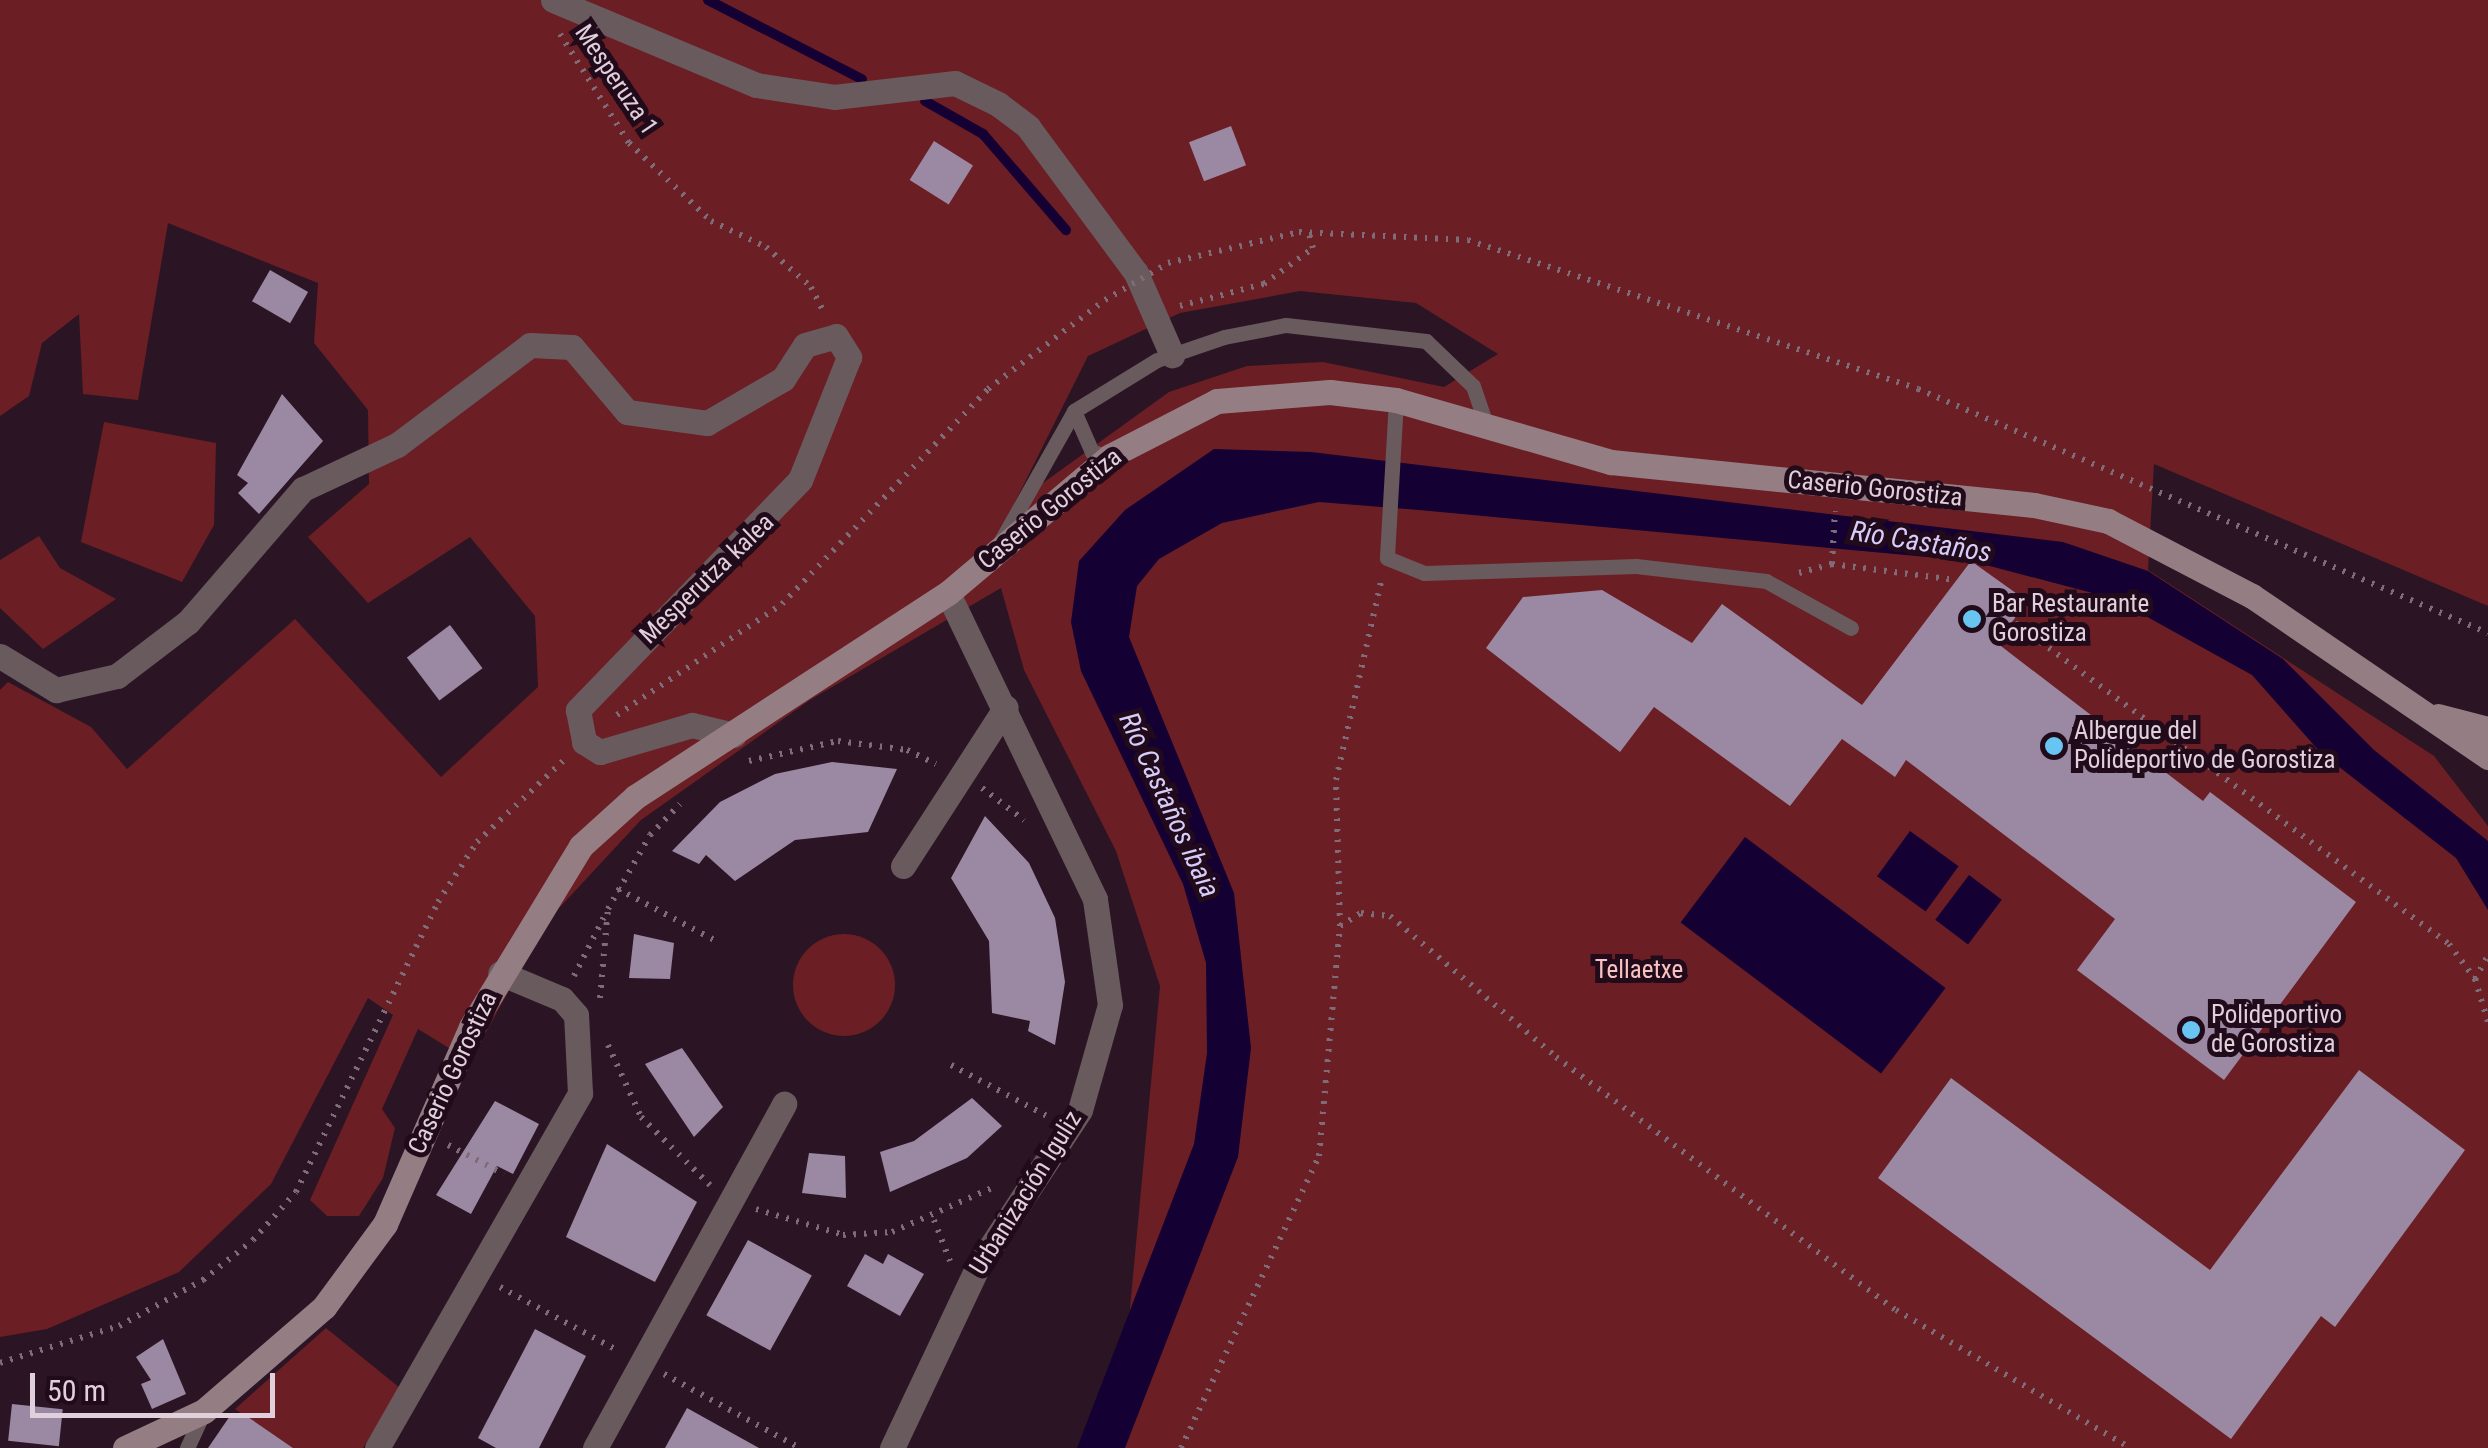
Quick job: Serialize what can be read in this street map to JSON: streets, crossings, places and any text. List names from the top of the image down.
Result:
{
  "streets": {
    "street": ["Caserio Gorostiza", "Mesperutza kalea", "Urbanización Iguliz"],
    "path": ["Mesperuza 1"]
  },
  "crossings": [
    ["Mesperuza 1", "Mesperutza kalea"],
    ["Caserio Gorostiza", "Mesperutza kalea"],
    ["Caserio Gorostiza", "Urbanización Iguliz"]
  ],
  "water": ["Río Castaños", "Río Castaños ibaia"],
  "parks": ["Tellaetxe"],
  "places": ["Bar Restaurante Gorostiza", "Albergue del Polideportivo de Gorostiza", "Polideportivo de Gorostiza"],
  "scale_bar": "50 m"
}
